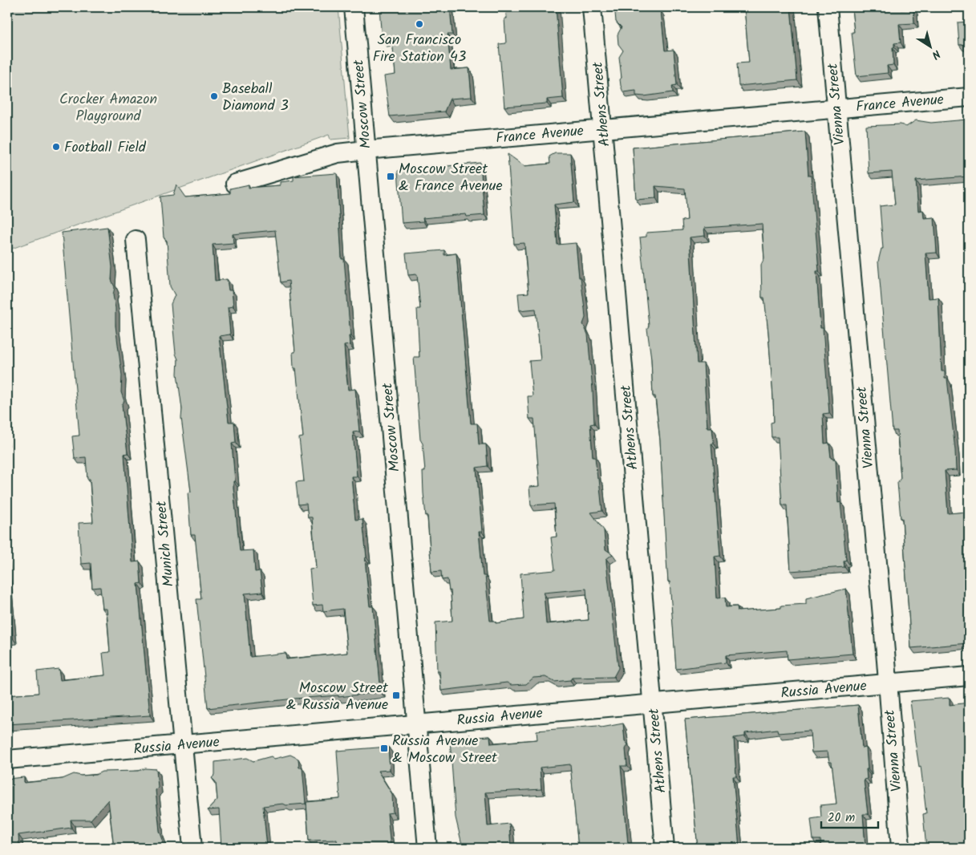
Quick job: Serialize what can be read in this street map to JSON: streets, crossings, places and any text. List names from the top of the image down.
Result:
{
  "streets": {
    "street": [
      "France Avenue",
      "Moscow Street",
      "Athens Street",
      "Vienna Street",
      "Munich Street",
      "Russia Avenue"
    ]
  },
  "crossings": [
    ["France Avenue", "Moscow Street"],
    ["France Avenue", "Athens Street"],
    ["France Avenue", "Vienna Street"],
    ["Moscow Street", "Russia Avenue"],
    ["Athens Street", "Russia Avenue"],
    ["Vienna Street", "Russia Avenue"],
    ["Munich Street", "Russia Avenue"]
  ],
  "parks": ["Crocker Amazon Playground"],
  "places": {
    "other": ["San Francisco Fire Station 43", "Baseball Diamond 3", "Football Field"],
    "transit": ["Moscow Street & France Avenue", "Moscow Street & Russia Avenue", "Russia Avenue & Moscow Street"]
  },
  "scale_bar": "20 m",
  "north": "bottom right"
}
